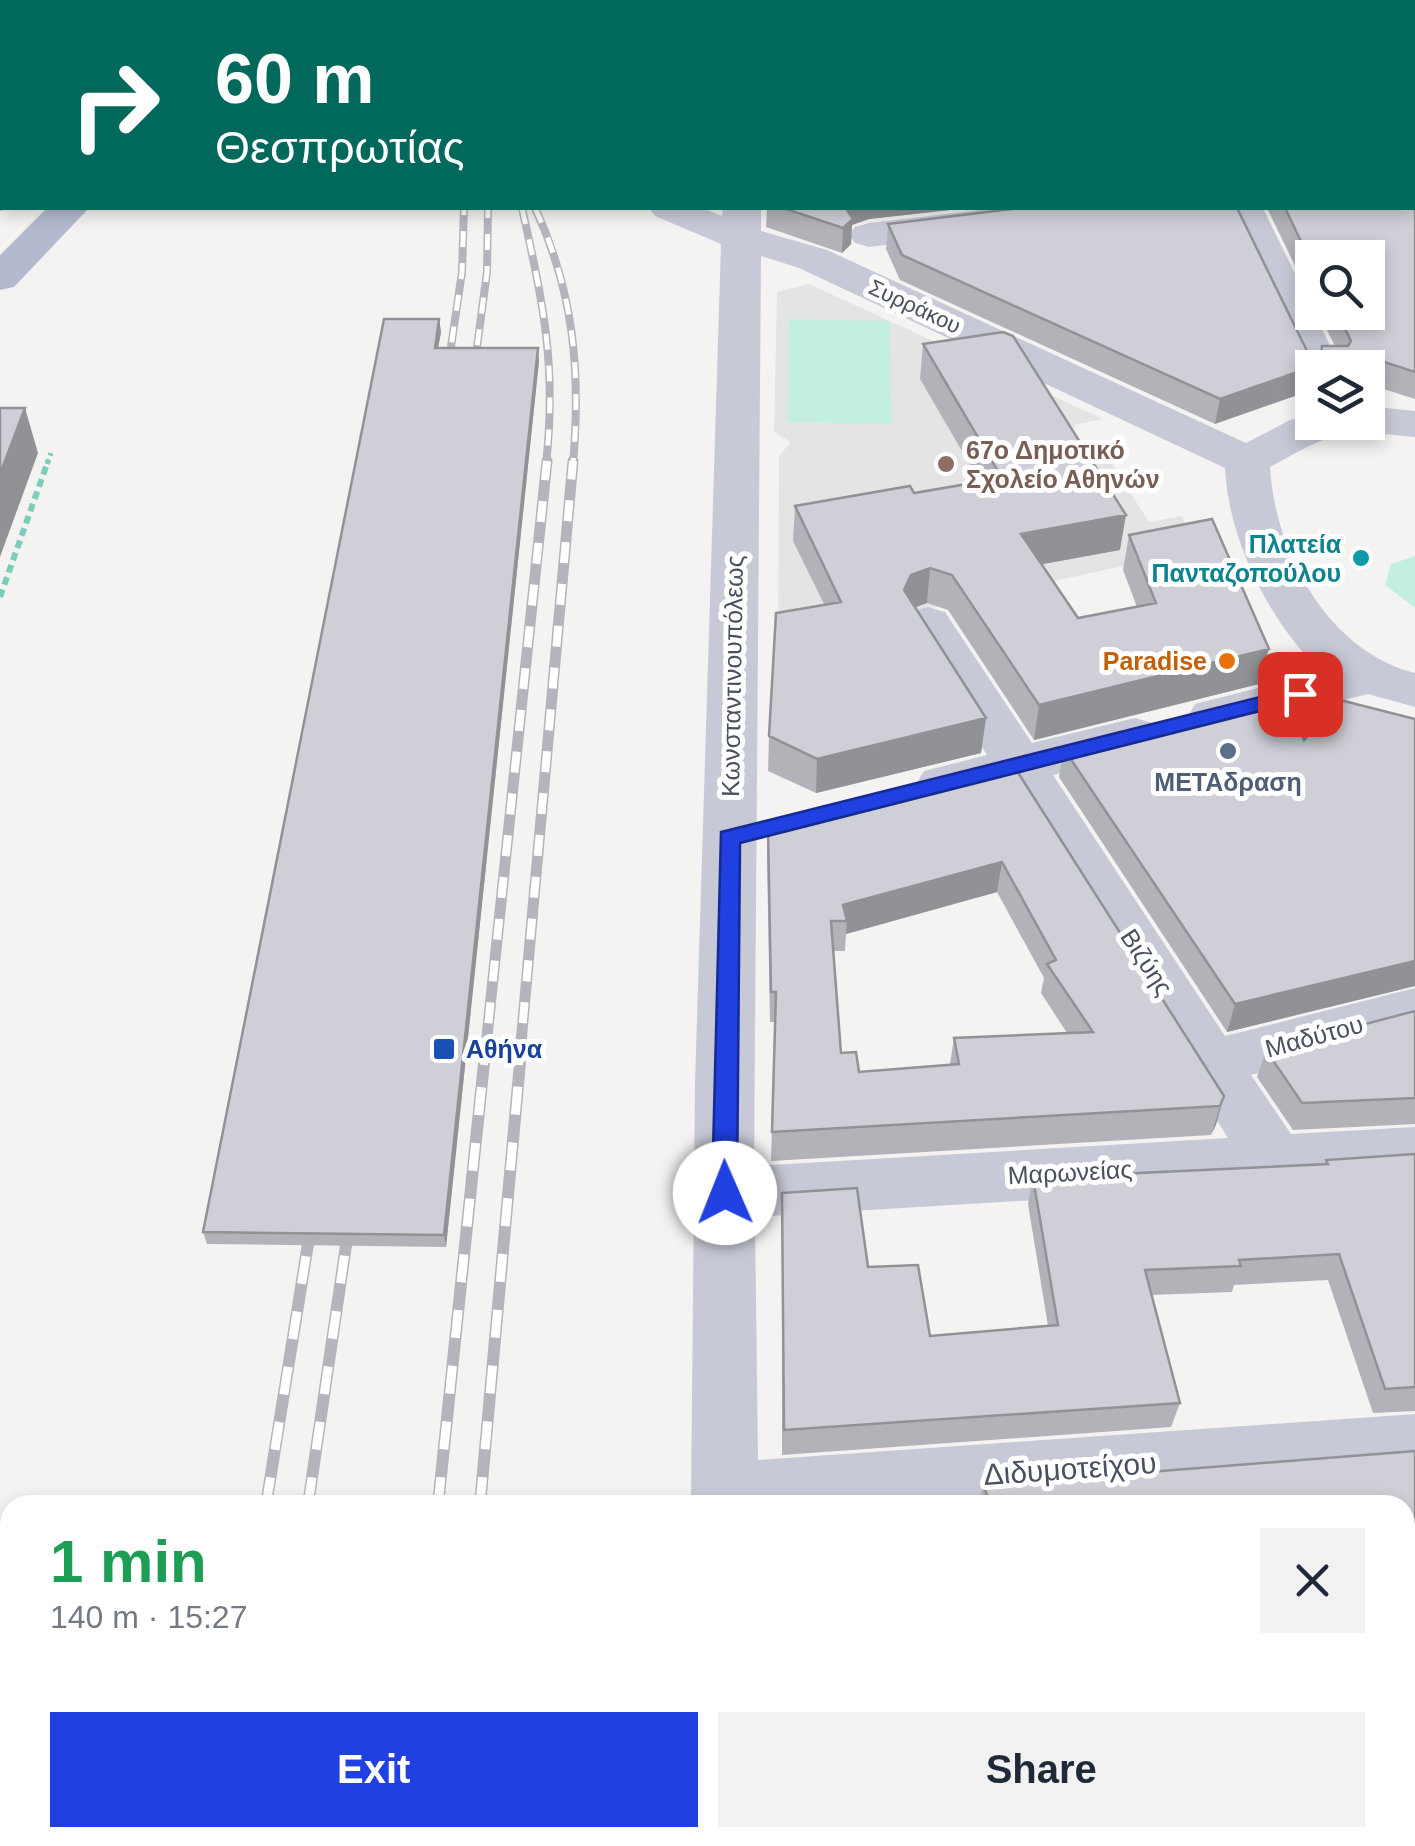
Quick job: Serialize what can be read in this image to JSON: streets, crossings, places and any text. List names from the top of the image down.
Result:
{
  "streets": {
    "street": [
      "Συρράκου",
      "Κωνσταντινουπόλεως",
      "Βιζύης",
      "Μαδύτου",
      "Μαρωνείας",
      "Διδυμοτείχου"
    ]
  },
  "crossings": [
    ["Συρράκου", "Κωνσταντινουπόλεως"],
    ["Κωνσταντινουπόλεως", "Μαρωνείας"],
    ["Βιζύης", "Μαδύτου"],
    ["Βιζύης", "Μαρωνείας"]
  ],
  "places": {
    "other": [
      "67ο Δημοτικό Σχολείο Αθηνών",
      "Πλατεία Πανταζοπούλου",
      "Paradise",
      "ΜΕΤΑδραση"
    ],
    "transit": ["Αθήνα"]
  },
  "page": {
    "turn": ["60 m", "Θεσπρωτίας"],
    "heading": ["1 min", "140 m · 15:27"],
    "buttons": ["Exit", "Share"]
  }
}
